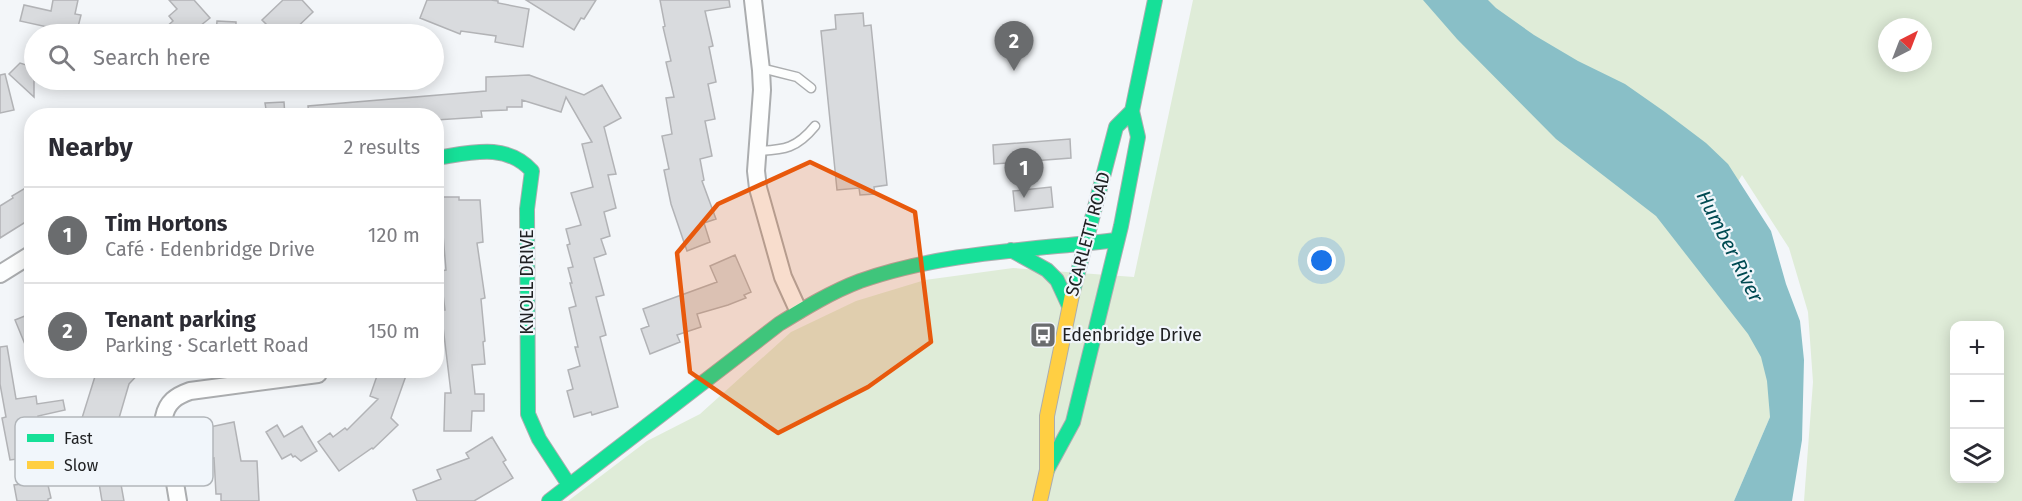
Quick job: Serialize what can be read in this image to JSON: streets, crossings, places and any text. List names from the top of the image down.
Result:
{
  "streets": {
    "street": ["SCARLETT ROAD", "KNOLL DRIVE"]
  },
  "water": ["Humber River"],
  "places": {
    "bus stop": ["Edenbridge Drive"]
  },
  "legend": ["Fast", "Slow"],
  "north": "top right",
  "page": {
    "pins": ["2", "1"],
    "search": "Search here",
    "heading": ["Nearby", "2 results"],
    "list": [
      {
        "mark": "1",
        "name": "Tim Hortons",
        "note": "Café · Edenbridge Drive",
        "value": "120 m"
      },
      {
        "mark": "2",
        "name": "Tenant parking",
        "note": "Parking · Scarlett Road",
        "value": "150 m"
      }
    ],
    "map_buttons": ["+", "−"]
  }
}
